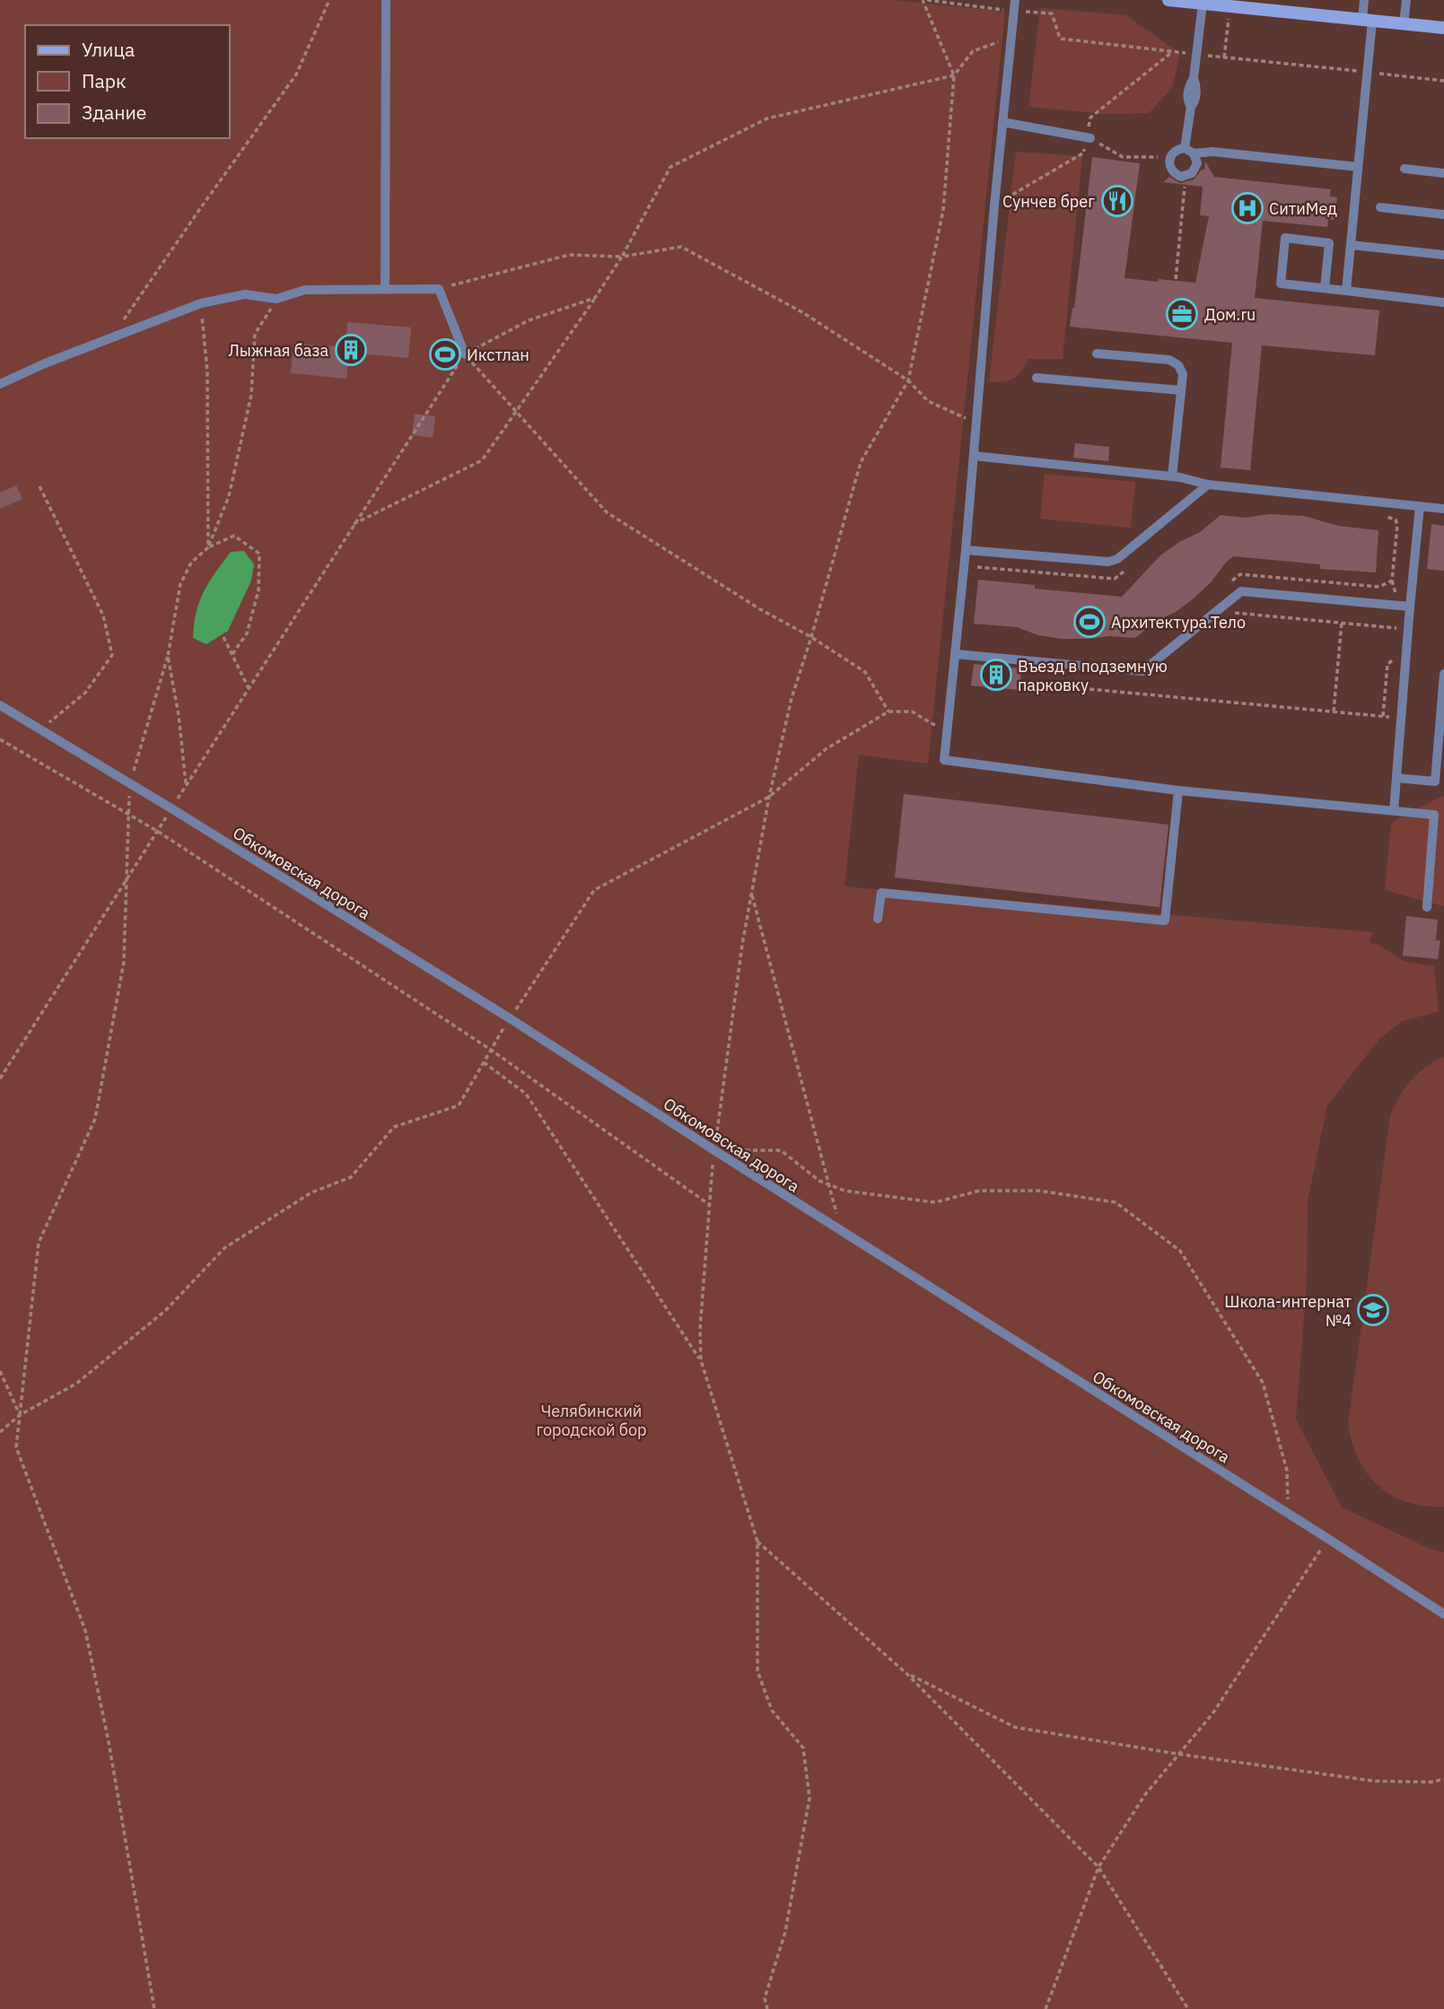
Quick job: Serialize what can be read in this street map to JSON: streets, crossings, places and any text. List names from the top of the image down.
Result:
{
  "streets": {
    "lane": ["Обкомовская дорога"]
  },
  "parks": ["Челябинский городской бор"],
  "places": {
    "restaurant": ["Сунчев брег"],
    "hospital": ["СитиМед"],
    "office": ["Дом.ru"],
    "building": ["Лыжная база", "Въезд в подземную парковку"],
    "sports": ["Икстлан", "Архитектура.Тело"],
    "school or university": ["Школа-интернат №4"]
  },
  "legend": ["Улица", "Парк", "Здание"]
}
